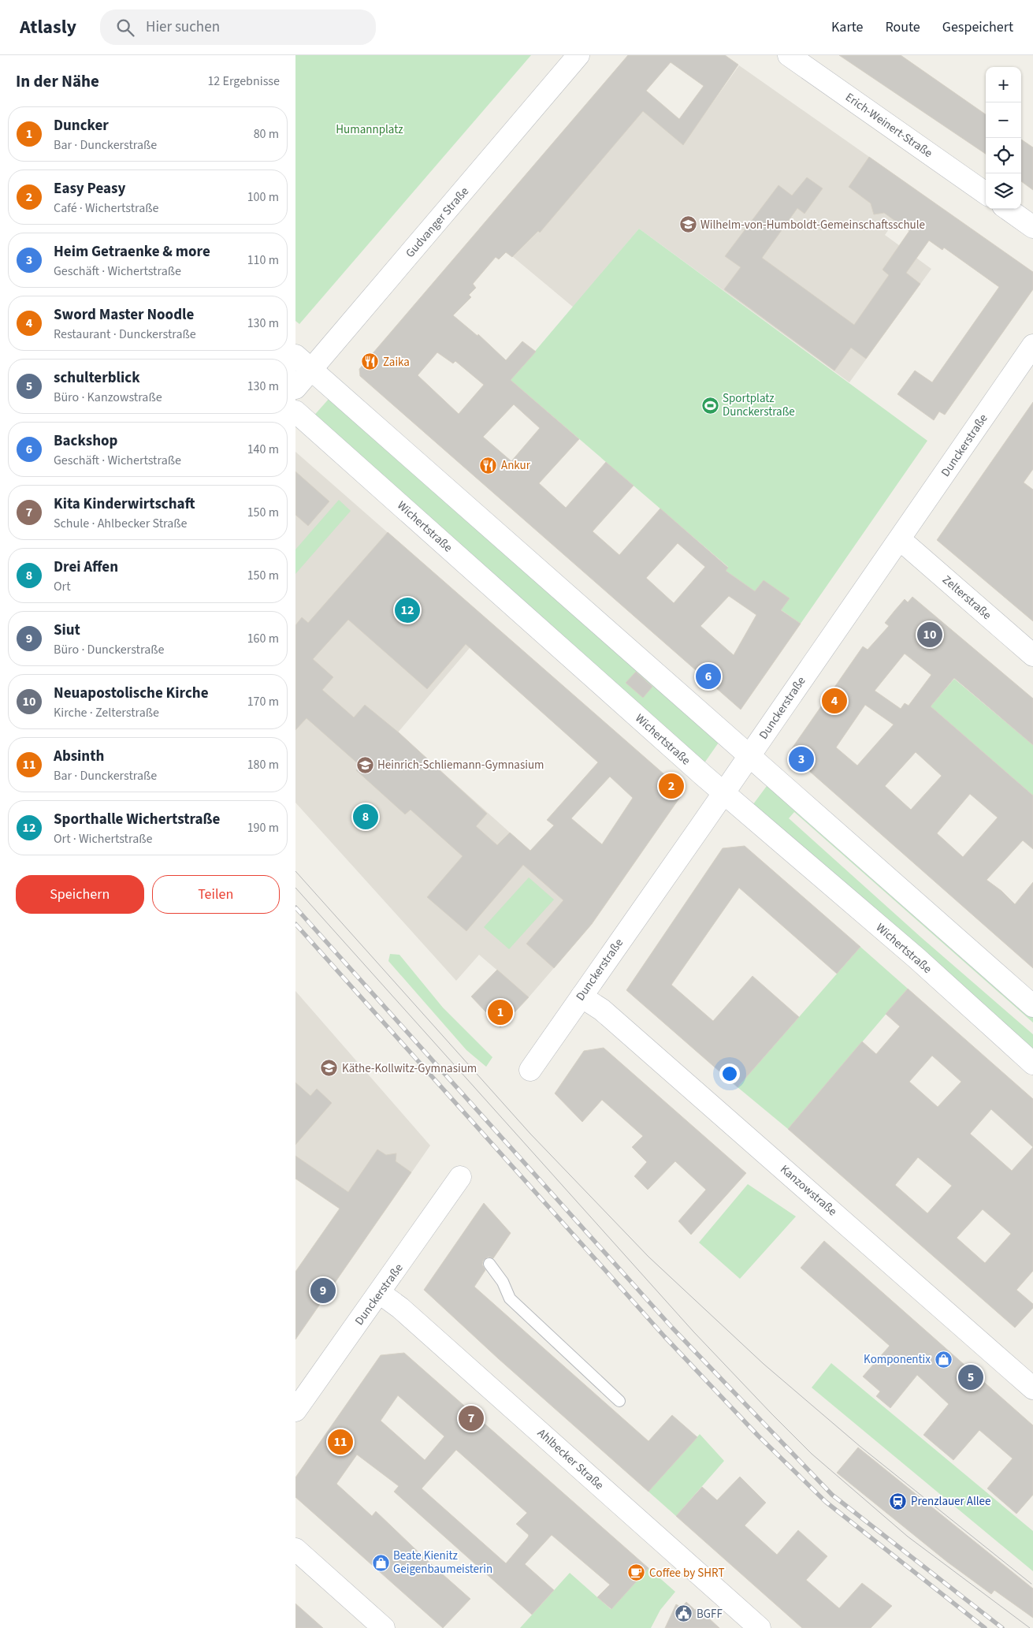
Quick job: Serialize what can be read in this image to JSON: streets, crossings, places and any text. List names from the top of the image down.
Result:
{
  "streets": {
    "street": [
      "Erich-Weinert-Straße",
      "Gudvanger Straße",
      "Dunckerstraße",
      "Wichertstraße",
      "Zelterstraße",
      "Kanzowstraße",
      "Ahlbecker Straße"
    ]
  },
  "crossings": [
    ["Dunckerstraße", "Wichertstraße"],
    ["Dunckerstraße", "Zelterstraße"],
    ["Dunckerstraße", "Kanzowstraße"],
    ["Dunckerstraße", "Ahlbecker Straße"]
  ],
  "parks": ["Humannplatz"],
  "places": {
    "school or university": ["Wilhelm-von-Humboldt-Gemeinschaftsschule", "Heinrich-Schliemann-Gymnasium", "Käthe-Kollwitz-Gymnasium"],
    "restaurant": ["Zaika", "Ankur"],
    "sports": ["Sportplatz Dunckerstraße"],
    "shop": ["Komponentix", "Beate Kienitz Geigenbaumeisterin"],
    "station": ["Prenzlauer Allee"],
    "cafe": ["Coffee by SHRT"],
    "public building": ["BGFF"]
  },
  "page": {
    "header": "Atlasly",
    "search": "Hier suchen",
    "nav": ["Karte", "Route", "Gespeichert"],
    "heading": ["In der Nähe", "12 Ergebnisse"],
    "map_buttons": ["+", "−"],
    "list": [
      {
        "mark": "1",
        "name": "Duncker",
        "note": "Bar · Dunckerstraße",
        "value": "80 m"
      },
      {
        "mark": "2",
        "name": "Easy Peasy",
        "note": "Café · Wichertstraße",
        "value": "100 m"
      },
      {
        "mark": "3",
        "name": "Heim Getraenke & more",
        "note": "Geschäft · Wichertstraße",
        "value": "110 m"
      },
      {
        "mark": "4",
        "name": "Sword Master Noodle",
        "note": "Restaurant · Dunckerstraße",
        "value": "130 m"
      },
      {
        "mark": "5",
        "name": "schulterblick",
        "note": "Büro · Kanzowstraße",
        "value": "130 m"
      },
      {
        "mark": "6",
        "name": "Backshop",
        "note": "Geschäft · Wichertstraße",
        "value": "140 m"
      },
      {
        "mark": "7",
        "name": "Kita Kinderwirtschaft",
        "note": "Schule · Ahlbecker Straße",
        "value": "150 m"
      },
      {
        "mark": "8",
        "name": "Drei Affen",
        "note": "Ort",
        "value": "150 m"
      },
      {
        "mark": "9",
        "name": "Siut",
        "note": "Büro · Dunckerstraße",
        "value": "160 m"
      },
      {
        "mark": "10",
        "name": "Neuapostolische Kirche",
        "note": "Kirche · Zelterstraße",
        "value": "170 m"
      },
      {
        "mark": "11",
        "name": "Absinth",
        "note": "Bar · Dunckerstraße",
        "value": "180 m"
      },
      {
        "mark": "12",
        "name": "Sporthalle Wichertstraße",
        "note": "Ort · Wichertstraße",
        "value": "190 m"
      }
    ],
    "pins": [
      "12",
      "10",
      "6",
      "4",
      "3",
      "2",
      "8",
      "1",
      "9",
      "5",
      "7",
      "11"
    ],
    "buttons": ["Speichern", "Teilen"]
  }
}
